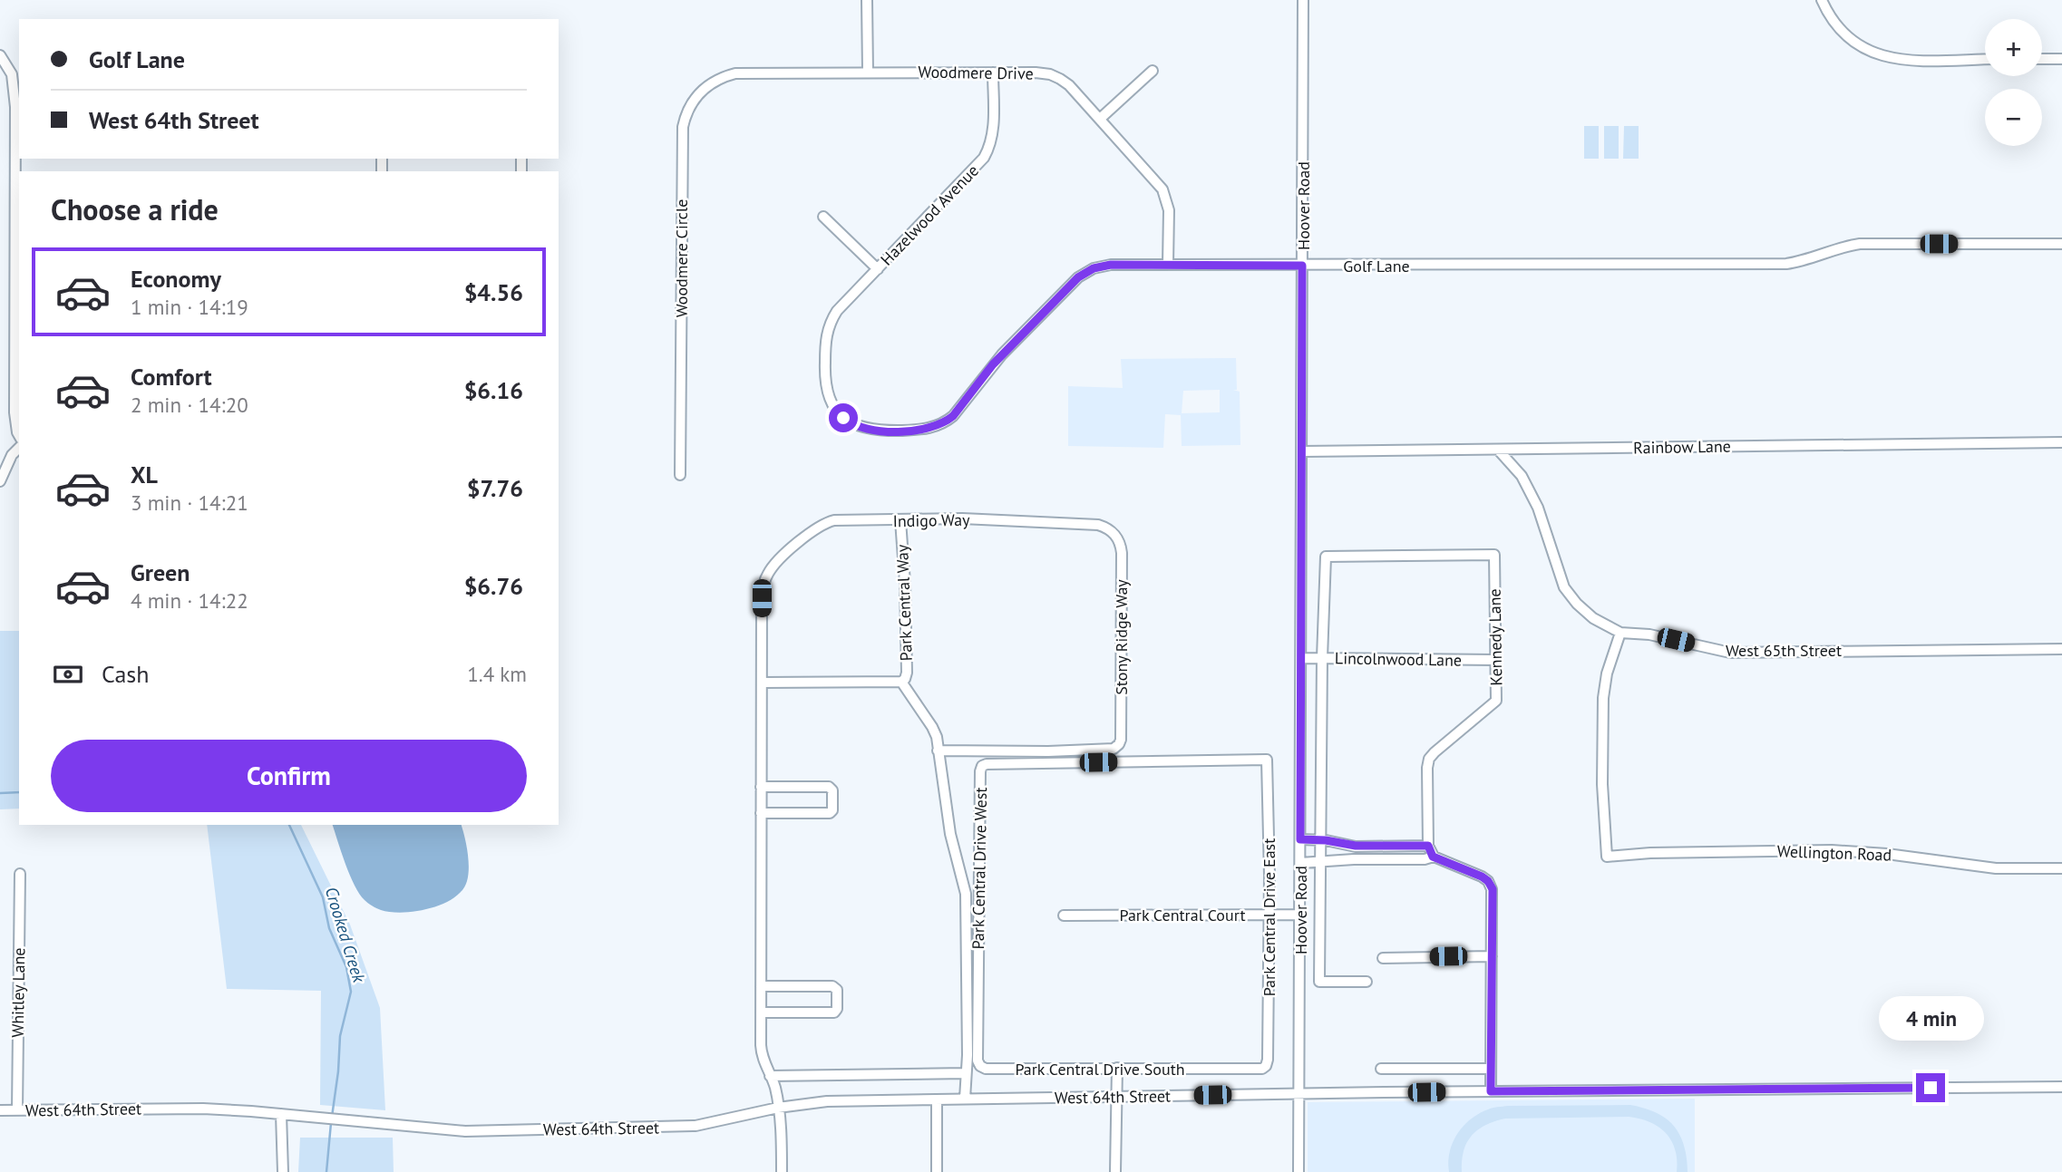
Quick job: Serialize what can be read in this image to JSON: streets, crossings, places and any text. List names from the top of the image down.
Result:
{
  "streets": {
    "street": [
      "Woodmere Drive",
      "Hoover Road",
      "Hazelwood Avenue",
      "Woodmere Circle",
      "Golf Lane",
      "Rainbow Lane",
      "Indigo Way",
      "Park Central Way",
      "Stony Ridge Way",
      "Kennedy Lane",
      "West 65th Street",
      "Lincolnwood Lane",
      "Wellington Road",
      "Park Central Drive West",
      "Park Central Court",
      "Park Central Drive East",
      "Whitley Lane",
      "Park Central Drive South",
      "West 64th Street"
    ]
  },
  "crossings": [
    ["Woodmere Drive", "Hazelwood Avenue"],
    ["Woodmere Drive", "Woodmere Circle"],
    ["Woodmere Drive", "Golf Lane"],
    ["Hoover Road", "Golf Lane"],
    ["Hoover Road", "Rainbow Lane"],
    ["Hoover Road", "Kennedy Lane"],
    ["Hoover Road", "Lincolnwood Lane"],
    ["Hoover Road", "Park Central Court"],
    ["Hoover Road", "West 64th Street"],
    ["Hazelwood Avenue", "Golf Lane"],
    ["Rainbow Lane", "West 65th Street"],
    ["Indigo Way", "Park Central Way"],
    ["Indigo Way", "Stony Ridge Way"],
    ["Kennedy Lane", "Lincolnwood Lane"],
    ["West 65th Street", "Wellington Road"],
    ["Park Central Drive West", "Park Central Drive East"],
    ["Park Central Drive West", "Park Central Drive South"],
    ["Park Central Court", "Park Central Drive East"],
    ["Park Central Drive East", "Park Central Drive South"],
    ["Whitley Lane", "West 64th Street"]
  ],
  "water": ["Crooked Creek"],
  "page": {
    "map_buttons": ["+", "−"],
    "banner": ["Golf Lane", "West 64th Street"],
    "heading": "Choose a ride",
    "list": [
      {
        "name": "Economy",
        "note": "1 min · 14:19",
        "value": "$4.56"
      },
      {
        "name": "Comfort",
        "note": "2 min · 14:20",
        "value": "$6.16"
      },
      {
        "name": "XL",
        "note": "3 min · 14:21",
        "value": "$7.76"
      },
      {
        "name": "Green",
        "note": "4 min · 14:22",
        "value": "$6.76"
      }
    ],
    "pay": ["Cash", "1.4 km"],
    "buttons": "Confirm",
    "bubble": "4 min"
  }
}
